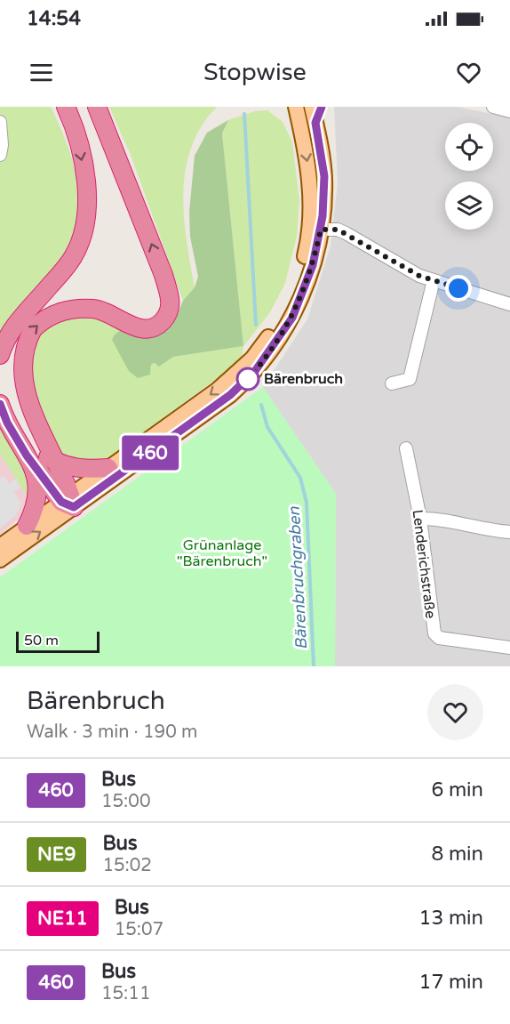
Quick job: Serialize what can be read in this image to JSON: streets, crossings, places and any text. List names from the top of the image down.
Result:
{
  "streets": {
    "street": ["Lenderichstraße"]
  },
  "water": ["Bärenbruchgraben"],
  "parks": ["Grünanlage \"Bärenbruch\""],
  "places": ["Bärenbruch"],
  "lines": ["bus line 460"],
  "scale_bar": "50 m",
  "page": {
    "status": "14:54",
    "header": "Stopwise",
    "on_map": "460",
    "scale": "50 m",
    "heading": ["Bärenbruch", "Walk · 3 min · 190 m"],
    "list": [
      {
        "mark": "460",
        "name": "Bus",
        "note": "15:00",
        "value": "6 min"
      },
      {
        "mark": "NE9",
        "name": "Bus",
        "note": "15:02",
        "value": "8 min"
      },
      {
        "mark": "NE11",
        "name": "Bus",
        "note": "15:07",
        "value": "13 min"
      },
      {
        "mark": "460",
        "name": "Bus",
        "note": "15:11",
        "value": "17 min"
      }
    ]
  }
}
